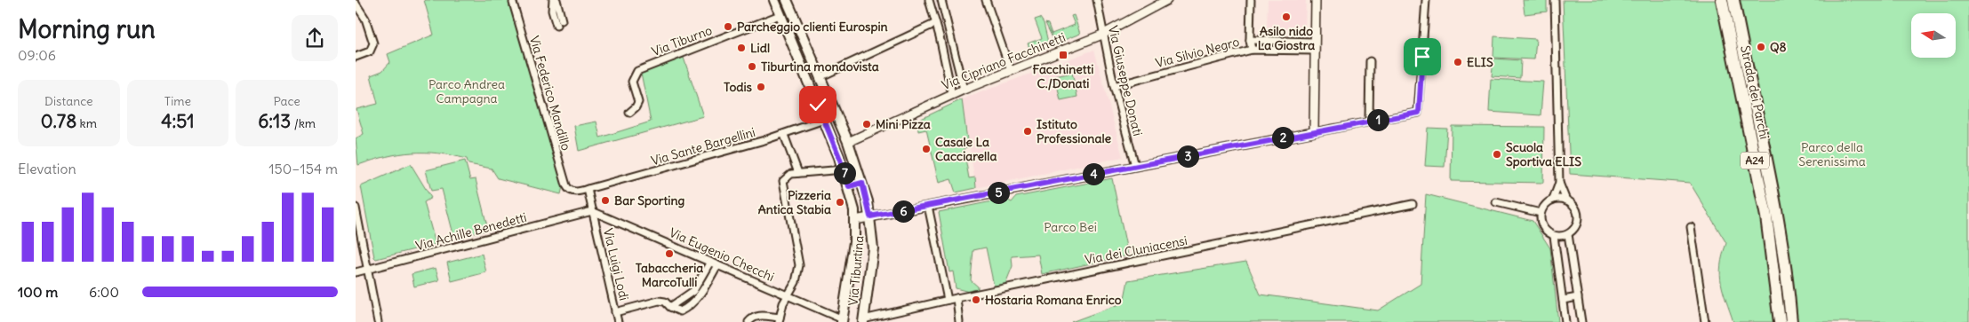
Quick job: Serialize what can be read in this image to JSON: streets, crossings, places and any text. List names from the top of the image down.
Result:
{
  "streets": {
    "highway": ["Strada dei Parchi", "A24"],
    "main road": ["Via Tiburtina"],
    "street": [
      "Via Tiburno",
      "Via Silvio Negro",
      "Via Cipriano Facchinetti",
      "Via Giuseppe Donati",
      "Via Federico Mandillo",
      "Via Sante Bargellini",
      "Via Achille Benedetti",
      "Via dei Cluniacensi",
      "Via Eugenio Checchi",
      "Via Luigi Lodi"
    ]
  },
  "crossings": [
    ["Via Tiburno", "Via Tiburtina"],
    ["Via Silvio Negro", "Via Giuseppe Donati"],
    ["Via Cipriano Facchinetti", "Via Giuseppe Donati"],
    ["Via Cipriano Facchinetti", "Via Tiburtina"],
    ["Via Federico Mandillo", "Via Sante Bargellini"],
    ["Via Sante Bargellini", "Via Luigi Lodi"],
    ["Via Sante Bargellini", "Via Tiburtina"],
    ["Via Achille Benedetti", "Via Eugenio Checchi"],
    ["Via Achille Benedetti", "Via Luigi Lodi"],
    ["Via dei Cluniacensi", "Via Tiburtina"],
    ["Via Eugenio Checchi", "Via Luigi Lodi"],
    ["Via Eugenio Checchi", "Via Tiburtina"]
  ],
  "parks": ["Parco Andrea Campagna", "Parco della Serenissima", "Parco Bei"],
  "places": {
    "other": [
      "Asilo nido La Giostra",
      "Parcheggio clienti Eurospin",
      "Q8",
      "Lidl",
      "ELIS",
      "Tiburtina mondovista",
      "Todis",
      "Mini Pizza",
      "Istituto Professionale",
      "Casale La Cacciarella",
      "Scuola Sportiva ELIS",
      "Bar Sporting",
      "Pizzeria Antica Stabia",
      "Tabaccheria MarcoTulli",
      "Hostaria Romana Enrico"
    ],
    "transit": ["Facchinetti C./Donati"]
  },
  "north": "left",
  "page": {
    "heading": ["Morning run", "09:06"],
    "stats": [
      ["Distance", "0.78 km"],
      ["Time", "4:51"],
      ["Pace", "6:13 /km"]
    ],
    "pins": [
      "1",
      "2",
      "3",
      "7",
      "4",
      "5",
      "6"
    ],
    "chart": ["Elevation", "150–154 m"],
    "list": [
      {
        "name": "100 m",
        "note": "6:00"
      }
    ]
  }
}
